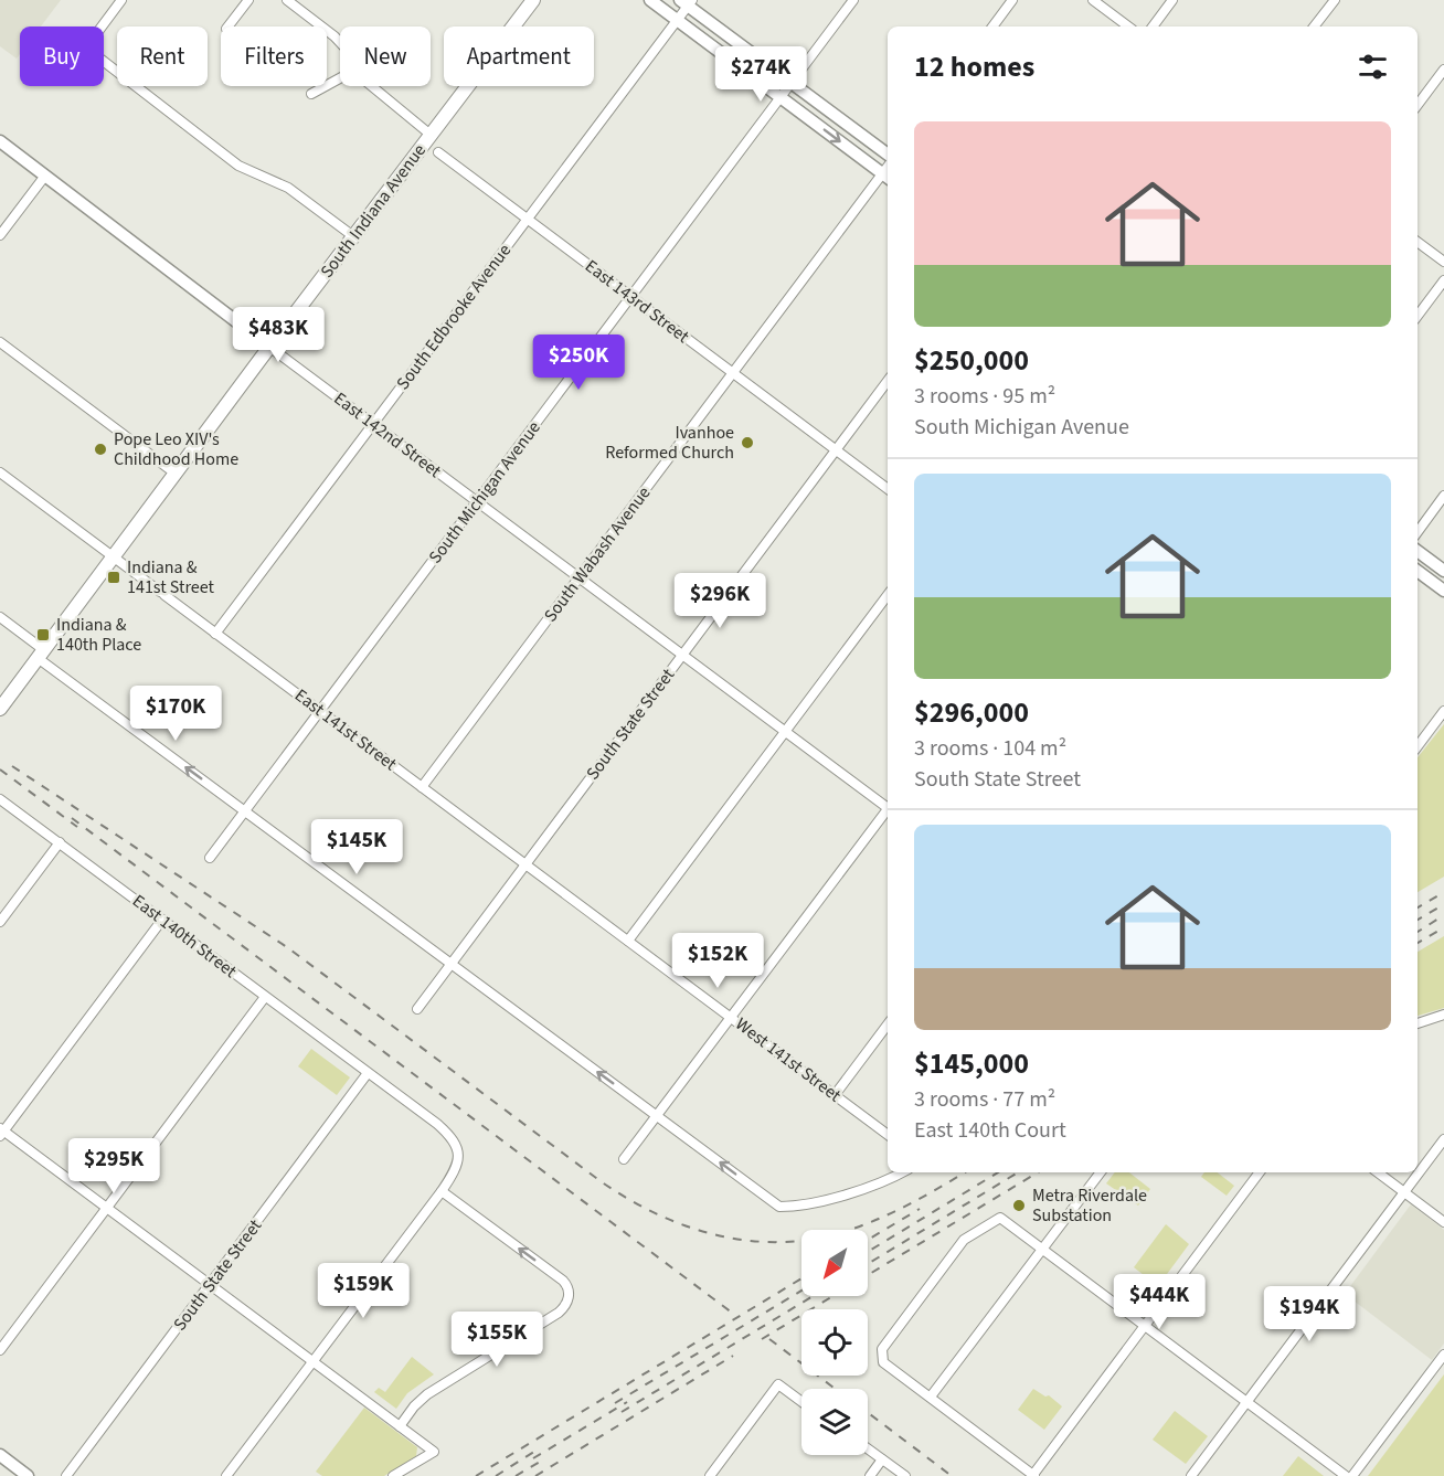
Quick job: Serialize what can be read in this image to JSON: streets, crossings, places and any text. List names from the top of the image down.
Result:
{
  "streets": {
    "main road": ["South Indiana Avenue"],
    "street": [
      "East 143rd Street",
      "South Edbrooke Avenue",
      "East 142nd Street",
      "South Michigan Avenue",
      "South Wabash Avenue",
      "South State Street",
      "East 141st Street",
      "East 140th Street",
      "West 141st Street"
    ]
  },
  "crossings": [
    ["South Indiana Avenue", "East 142nd Street"],
    ["South Indiana Avenue", "East 141st Street"],
    ["East 143rd Street", "South Edbrooke Avenue"],
    ["East 143rd Street", "South Michigan Avenue"],
    ["East 143rd Street", "South Wabash Avenue"],
    ["East 143rd Street", "South State Street"],
    ["South Edbrooke Avenue", "East 142nd Street"],
    ["South Edbrooke Avenue", "East 141st Street"],
    ["East 142nd Street", "South Michigan Avenue"],
    ["East 142nd Street", "South Wabash Avenue"],
    ["East 142nd Street", "South State Street"],
    ["South Michigan Avenue", "East 141st Street"],
    ["South Wabash Avenue", "East 141st Street"],
    ["South State Street", "East 141st Street"],
    ["South State Street", "East 140th Street"],
    ["South State Street", "West 141st Street"],
    ["East 141st Street", "West 141st Street"]
  ],
  "places": {
    "other": ["Ivanhoe Reformed Church", "Pope Leo XIV's Childhood Home", "Metra Riverdale Substation"],
    "transit": ["Indiana & 141st Street", "Indiana & 140th Place"]
  },
  "north": "bottom left",
  "page": {
    "chip": [
      "Buy",
      "Rent",
      "Filters",
      "New",
      "Apartment"
    ],
    "heading": "12 homes",
    "price": [
      "$274K",
      "$483K",
      "$250K",
      "$296K",
      "$170K",
      "$145K",
      "$152K",
      "$295K",
      "$159K",
      "$444K",
      "$194K",
      "$155K"
    ],
    "list": [
      {
        "name": "$250,000",
        "note": "3 rooms · 95 m² · South Michigan Avenue"
      },
      {
        "name": "$296,000",
        "note": "3 rooms · 104 m² · South State Street"
      },
      {
        "name": "$145,000",
        "note": "3 rooms · 77 m² · East 140th Court"
      }
    ]
  }
}
